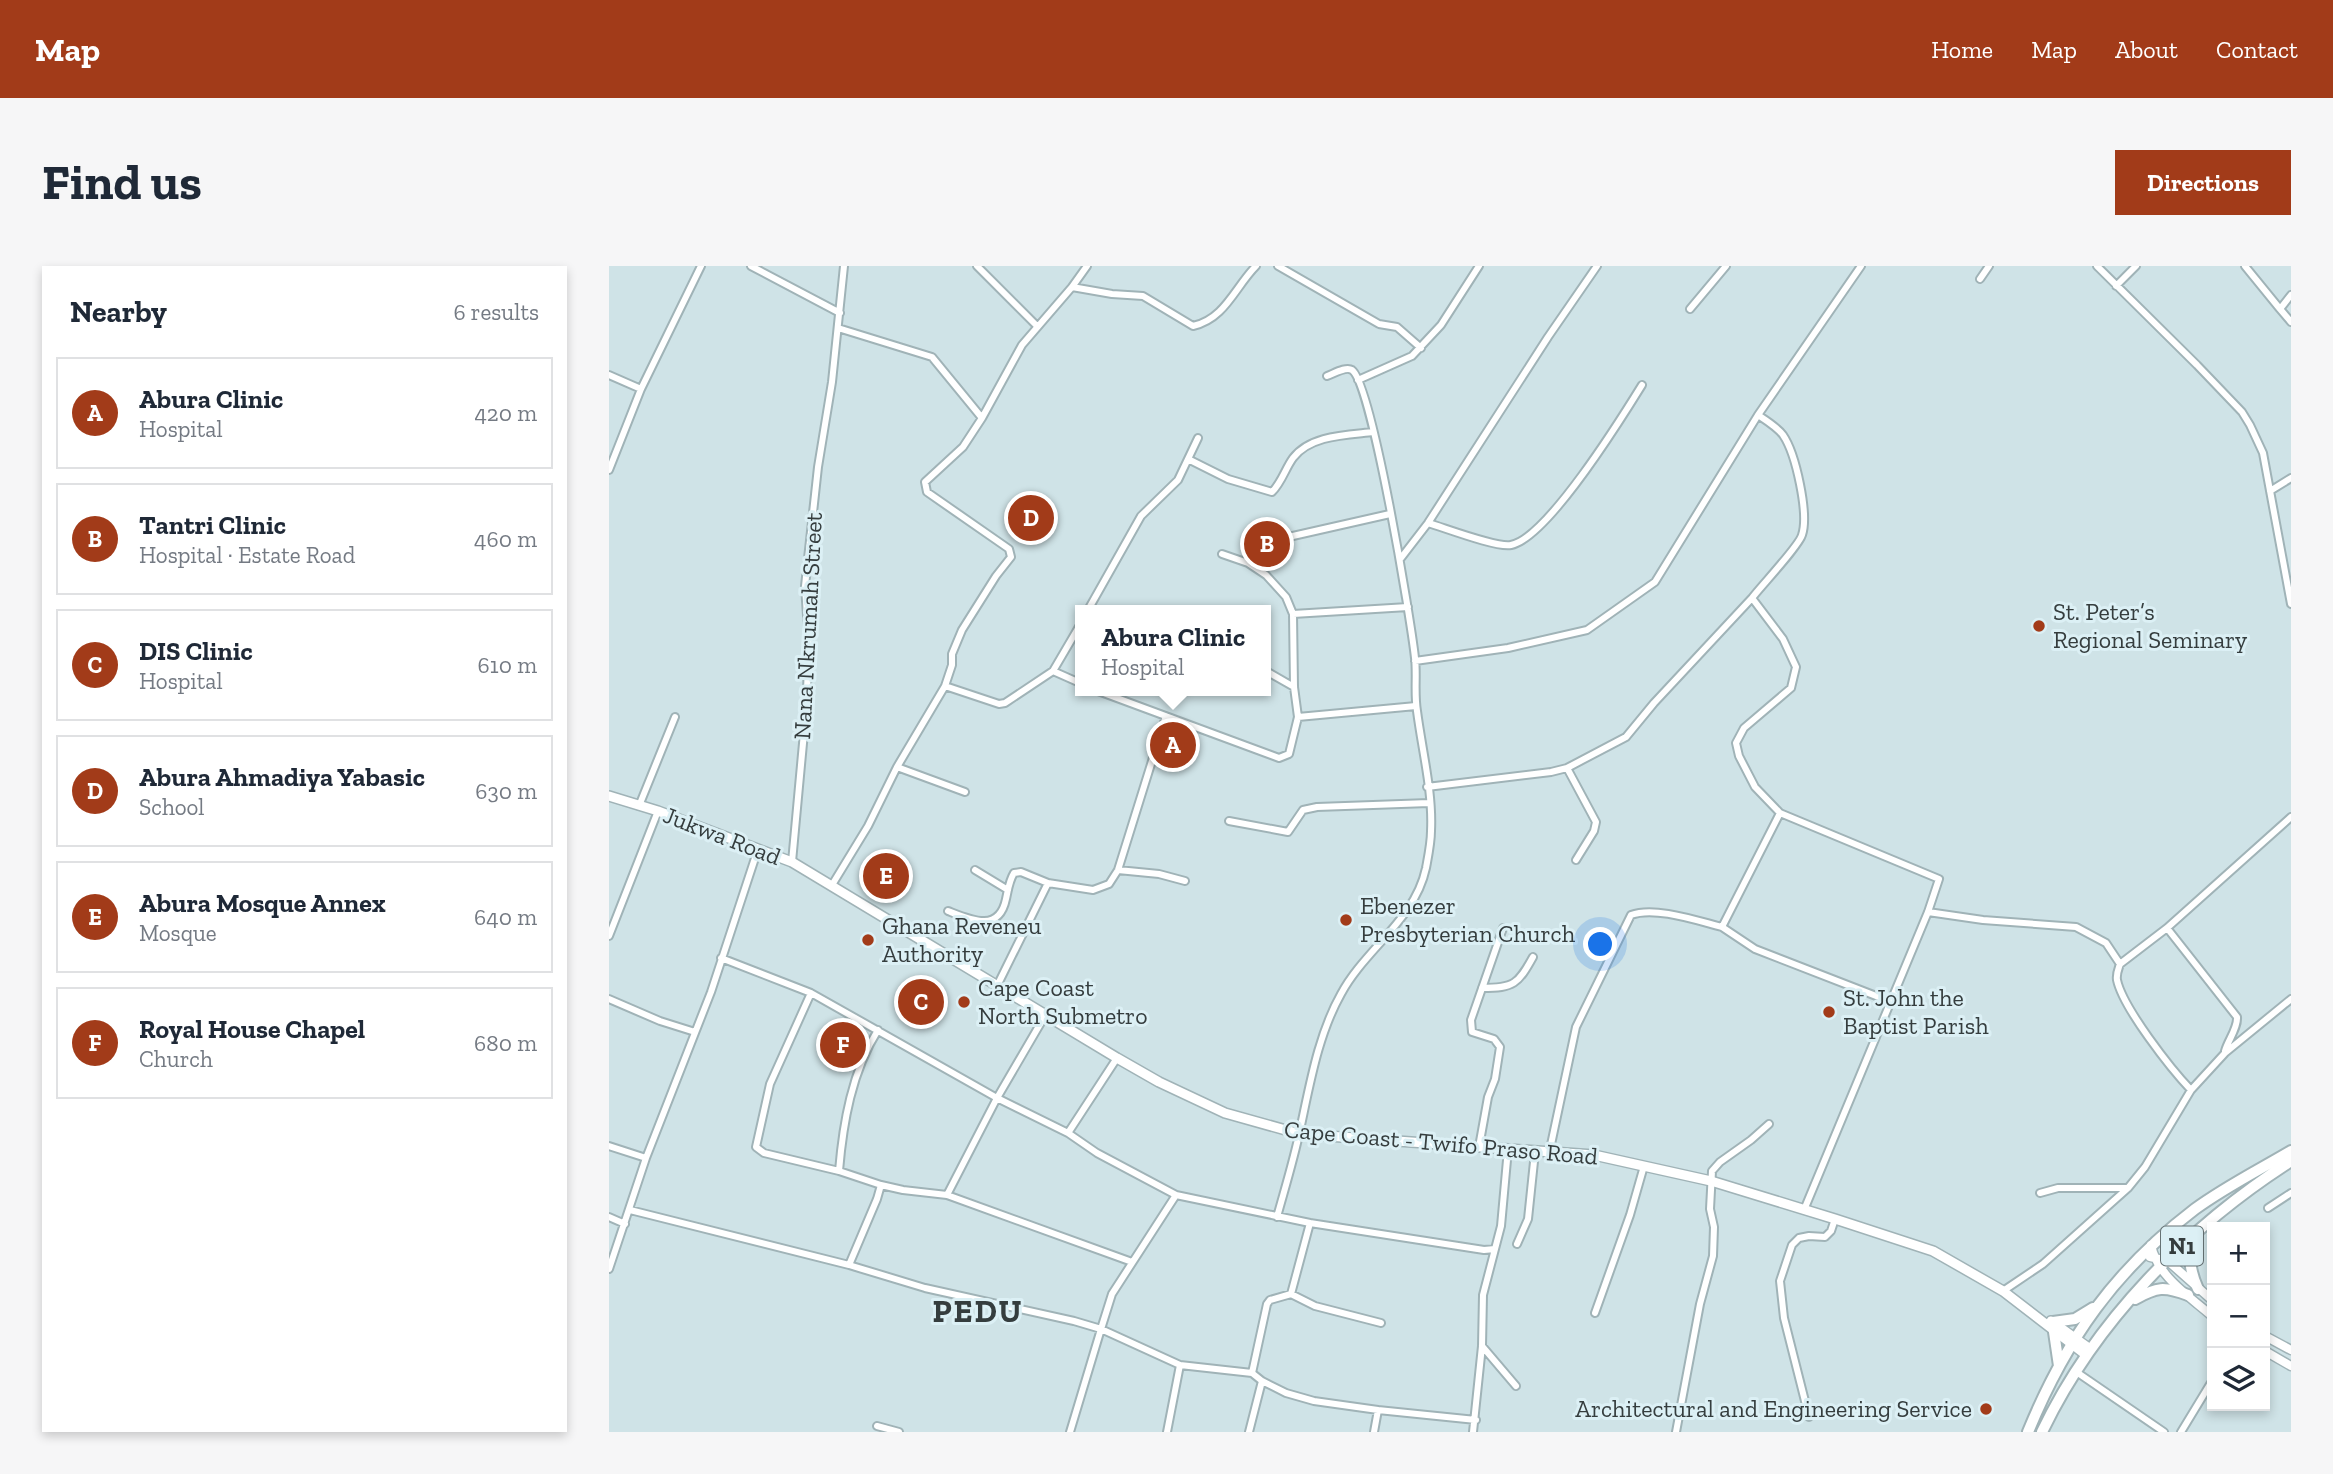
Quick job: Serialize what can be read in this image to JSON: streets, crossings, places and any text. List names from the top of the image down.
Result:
{
  "streets": {
    "highway": ["N1"],
    "main road": ["Jukwa Road", "Cape Coast - Twifo Praso Road"],
    "street": ["Nana Nkrumah Street"]
  },
  "crossings": [
    ["Nana Nkrumah Street", "Jukwa Road"],
    ["Jukwa Road", "Cape Coast - Twifo Praso Road"],
    ["Cape Coast - Twifo Praso Road", "N1"]
  ],
  "districts": ["PEDU"],
  "places": [
    "St. Peter’s Regional Seminary",
    "Ebenezer Presbyterian Church",
    "Ghana Reveneu Authority",
    "Cape Coast North Submetro",
    "St. John the Baptist Parish",
    "Architectural and Engineering Service"
  ],
  "page": {
    "header": "Map",
    "nav": [
      "Home",
      "Map",
      "About",
      "Contact"
    ],
    "buttons": "Directions",
    "title": "Find us",
    "heading": ["Nearby", "6 results"],
    "list": [
      {
        "mark": "A",
        "name": "Abura Clinic",
        "note": "Hospital",
        "value": "420 m"
      },
      {
        "mark": "B",
        "name": "Tantri Clinic",
        "note": "Hospital · Estate Road",
        "value": "460 m"
      },
      {
        "mark": "C",
        "name": "DIS Clinic",
        "note": "Hospital",
        "value": "610 m"
      },
      {
        "mark": "D",
        "name": "Abura Ahmadiya Yabasic",
        "note": "School",
        "value": "630 m"
      },
      {
        "mark": "E",
        "name": "Abura Mosque Annex",
        "note": "Mosque",
        "value": "640 m"
      },
      {
        "mark": "F",
        "name": "Royal House Chapel",
        "note": "Church",
        "value": "680 m"
      }
    ],
    "pins": [
      "D",
      "B",
      "A",
      "E",
      "C",
      "F"
    ],
    "popup": ["Abura Clinic", "Hospital"],
    "map_buttons": ["+", "−"]
  }
}
